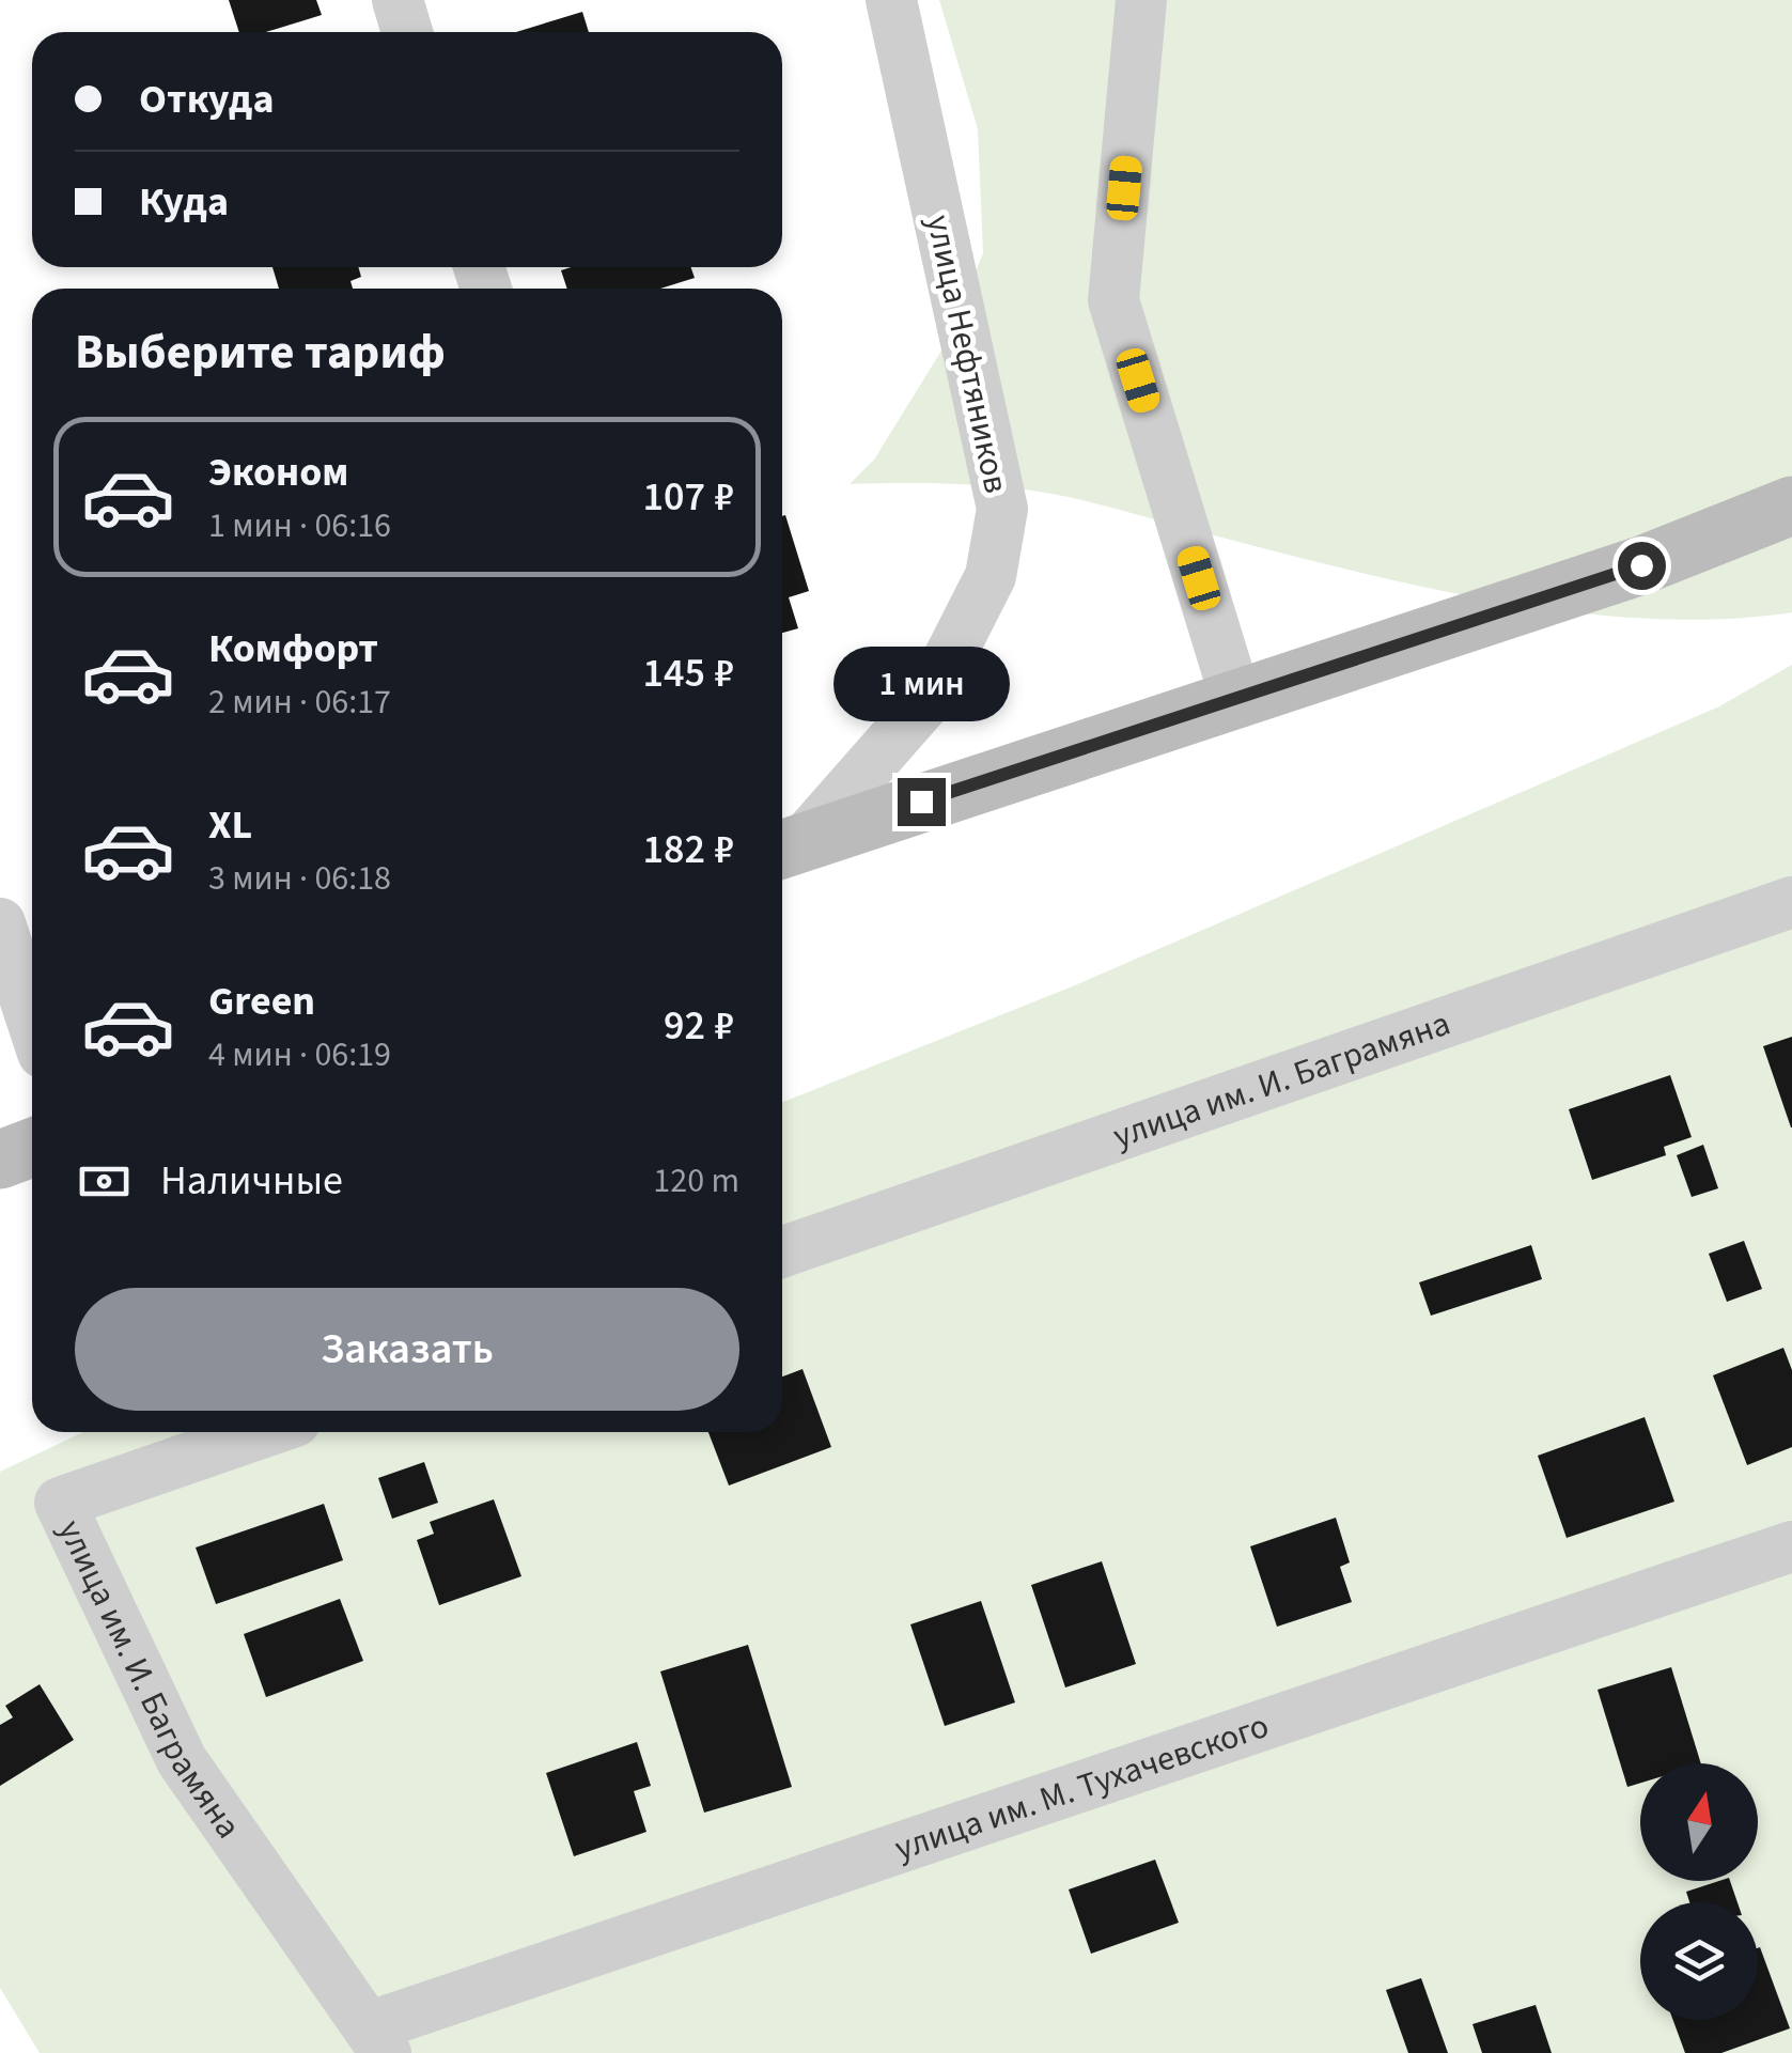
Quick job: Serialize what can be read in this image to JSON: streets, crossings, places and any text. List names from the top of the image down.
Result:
{
  "streets": {
    "street": ["улица Нефтяников", "улица им. И. Баграмяна", "улица им. М. Тухачевского"]
  },
  "crossings": [
    ["улица им. И. Баграмяна", "улица им. М. Тухачевского"]
  ],
  "north": "top",
  "page": {
    "banner": ["Откуда", "Куда"],
    "heading": "Выберите тариф",
    "list": [
      {
        "name": "Эконом",
        "note": "1 мин · 06:16",
        "value": "107 ₽"
      },
      {
        "name": "Комфорт",
        "note": "2 мин · 06:17",
        "value": "145 ₽"
      },
      {
        "name": "XL",
        "note": "3 мин · 06:18",
        "value": "182 ₽"
      },
      {
        "name": "Green",
        "note": "4 мин · 06:19",
        "value": "92 ₽"
      }
    ],
    "bubble": "1 мин",
    "pay": ["Наличные", "120 m"],
    "buttons": "Заказать"
  }
}
